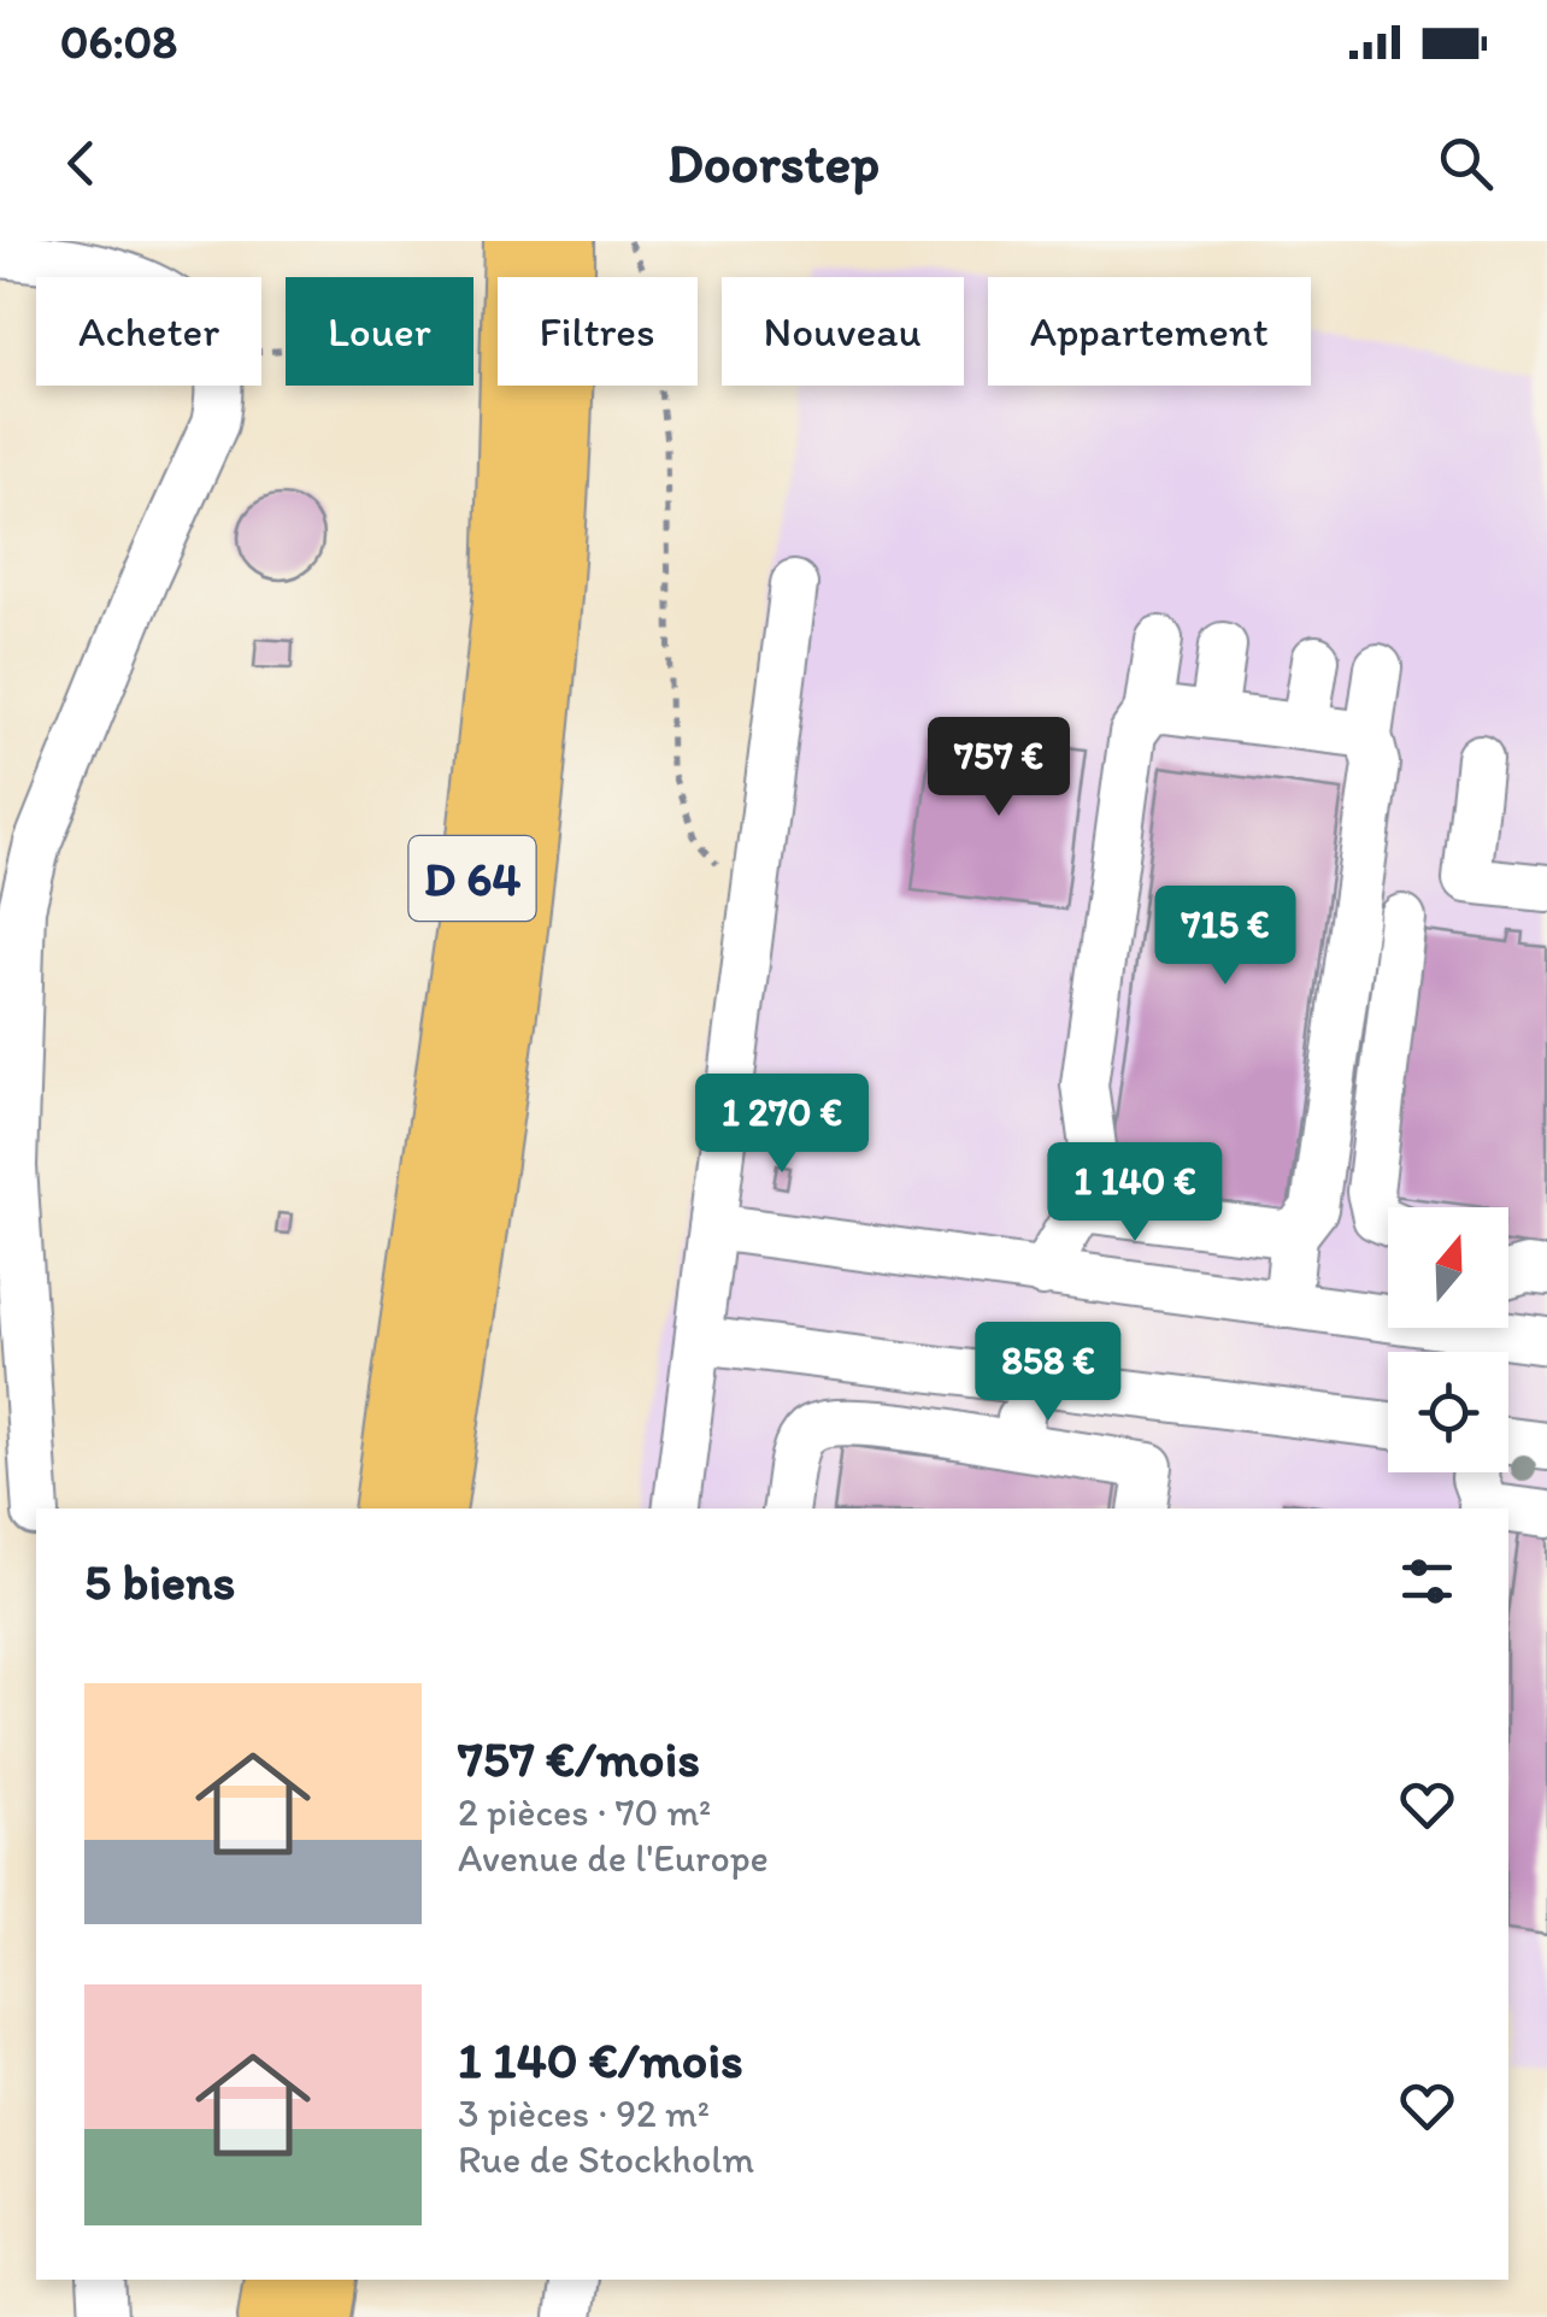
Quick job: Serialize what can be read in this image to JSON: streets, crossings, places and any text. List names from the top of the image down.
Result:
{
  "streets": {
    "main road": ["D 64"]
  },
  "north": "top",
  "page": {
    "status": "06:08",
    "header": "Doorstep",
    "chip": [
      "Acheter",
      "Louer",
      "Filtres",
      "Nouveau",
      "Appartement"
    ],
    "price": [
      "757 €",
      "715 €",
      "1 270 €",
      "1 140 €",
      "858 €"
    ],
    "heading": "5 biens",
    "list": [
      {
        "name": "757 €/mois",
        "note": "2 pièces · 70 m² · Avenue de l'Europe"
      },
      {
        "name": "1 140 €/mois",
        "note": "3 pièces · 92 m² · Rue de Stockholm"
      }
    ]
  }
}
